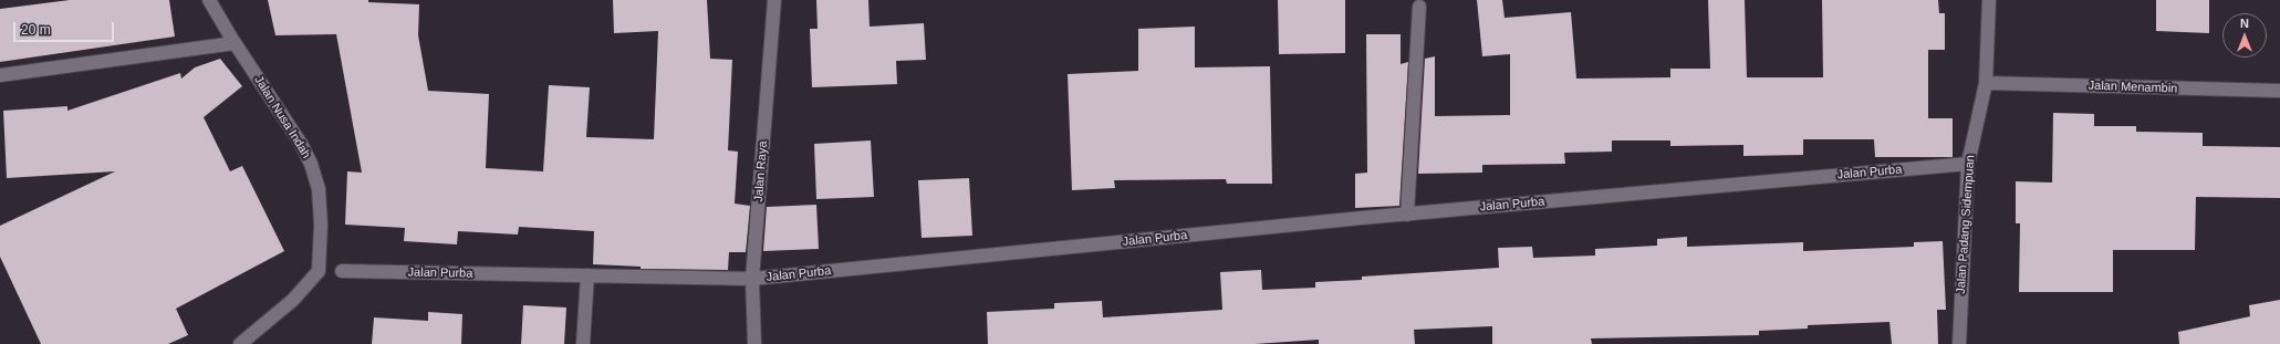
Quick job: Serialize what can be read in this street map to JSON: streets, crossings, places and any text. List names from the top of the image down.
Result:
{
  "streets": {
    "street": [
      "Jalan Menambin",
      "Jalan Nusa Indah",
      "Jalan Raya",
      "Jalan Purba",
      "Jalan Padang Sidempuan"
    ]
  },
  "crossings": [
    ["Jalan Menambin", "Jalan Padang Sidempuan"],
    ["Jalan Raya", "Jalan Purba"],
    ["Jalan Purba", "Jalan Padang Sidempuan"]
  ],
  "scale_bar": "20 m",
  "north": "top"
}
